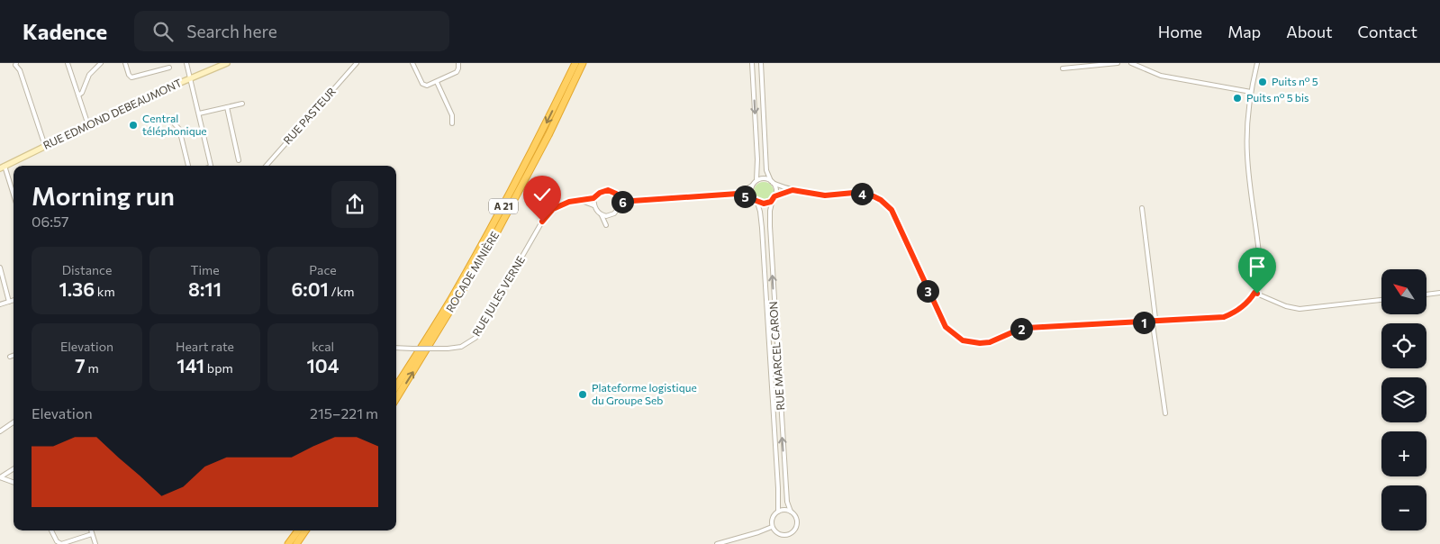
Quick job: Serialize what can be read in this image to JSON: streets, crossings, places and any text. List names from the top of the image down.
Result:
{
  "streets": {
    "highway": ["A 21", "ROCADE MINIÈRE"],
    "main road": ["RUE EDMOND DEBEAUMONT"],
    "street": ["RUE PASTEUR", "RUE JULES VERNE", "RUE MARCEL CARON"]
  },
  "places": [
    "Puits n° 5",
    "Puits n° 5 bis",
    "Central téléphonique",
    "Plateforme logistique du Groupe Seb"
  ],
  "north": "top left",
  "page": {
    "header": "Kadence",
    "search": "Search here",
    "nav": [
      "Home",
      "Map",
      "About",
      "Contact"
    ],
    "heading": ["Morning run", "06:57"],
    "pins": [
      "4",
      "5",
      "6",
      "3",
      "1",
      "2"
    ],
    "stats": [
      ["Distance", "1.36 km"],
      ["Time", "8:11"],
      ["Pace", "6:01 /km"],
      ["Elevation", "7 m"],
      ["Heart rate", "141 bpm"],
      ["kcal", "104"]
    ],
    "map_buttons": ["+", "−"],
    "chart": ["Elevation", "215–221 m"]
  }
}
